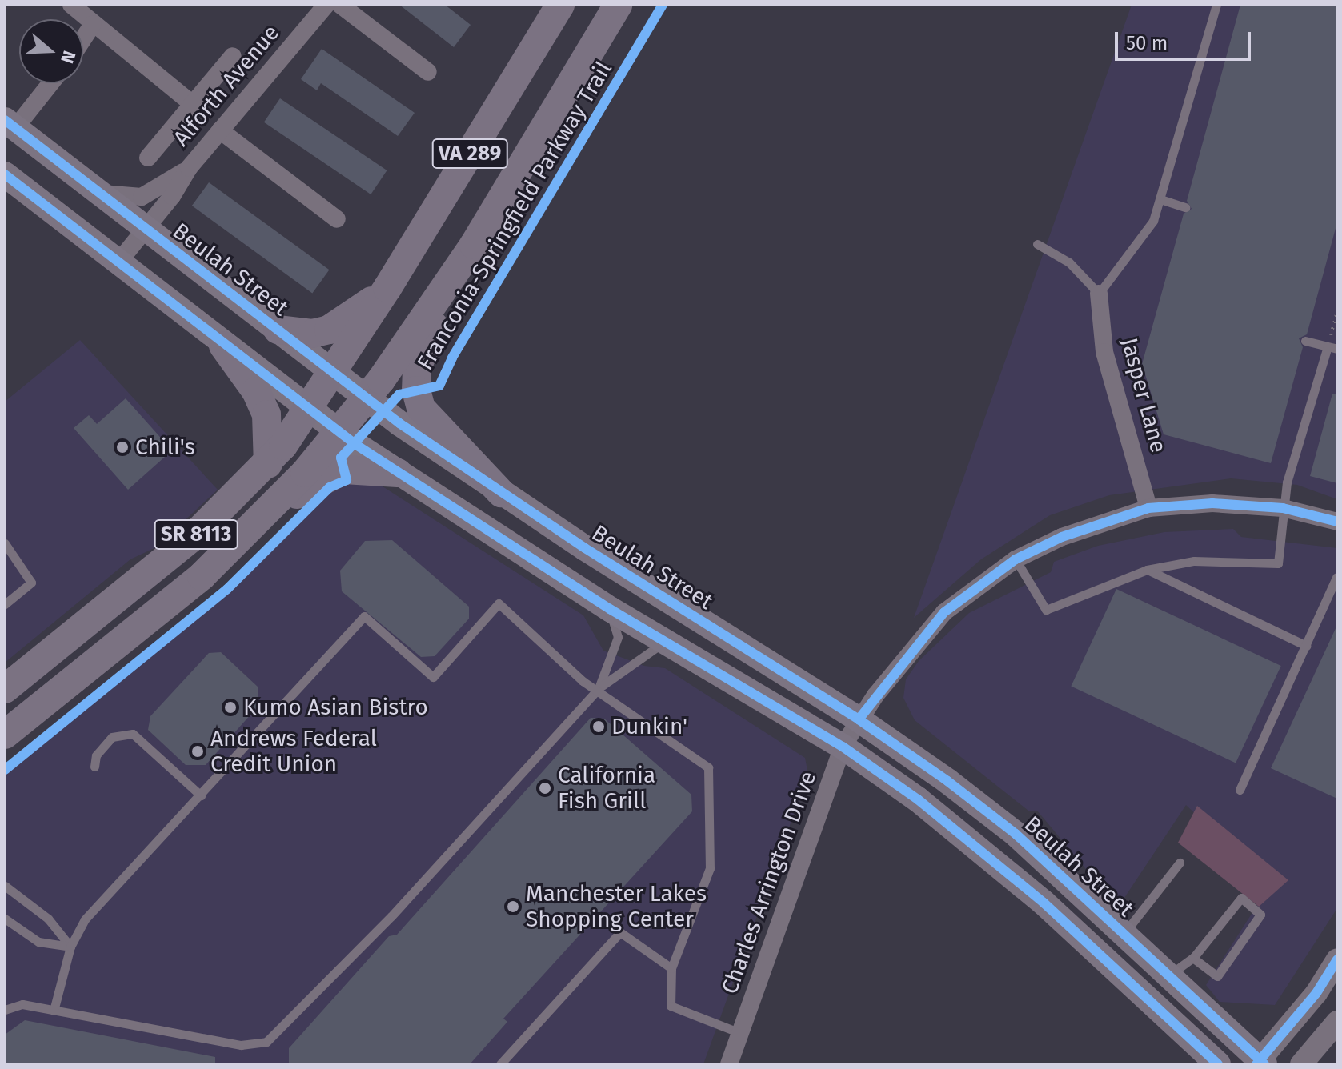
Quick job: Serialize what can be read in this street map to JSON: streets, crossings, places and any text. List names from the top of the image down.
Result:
{
  "streets": {
    "main road": ["VA 289", "Beulah Street", "SR 8113"],
    "street": ["Alforth Avenue", "Jasper Lane", "Charles Arrington Drive"],
    "cycle path": ["Franconia-Springfield Parkway Trail"]
  },
  "crossings": [
    ["Alforth Avenue", "Beulah Street"],
    ["VA 289", "Beulah Street"],
    ["VA 289", "SR 8113"],
    ["Beulah Street", "SR 8113"],
    ["Beulah Street", "Charles Arrington Drive"],
    ["Jasper Lane", "Charles Arrington Drive"]
  ],
  "places": [
    "Chili's",
    "Kumo Asian Bistro",
    "Dunkin'",
    "Andrews Federal Credit Union",
    "California Fish Grill",
    "Manchester Lakes Shopping Center"
  ],
  "scale_bar": "50 m",
  "north": "right"
}
